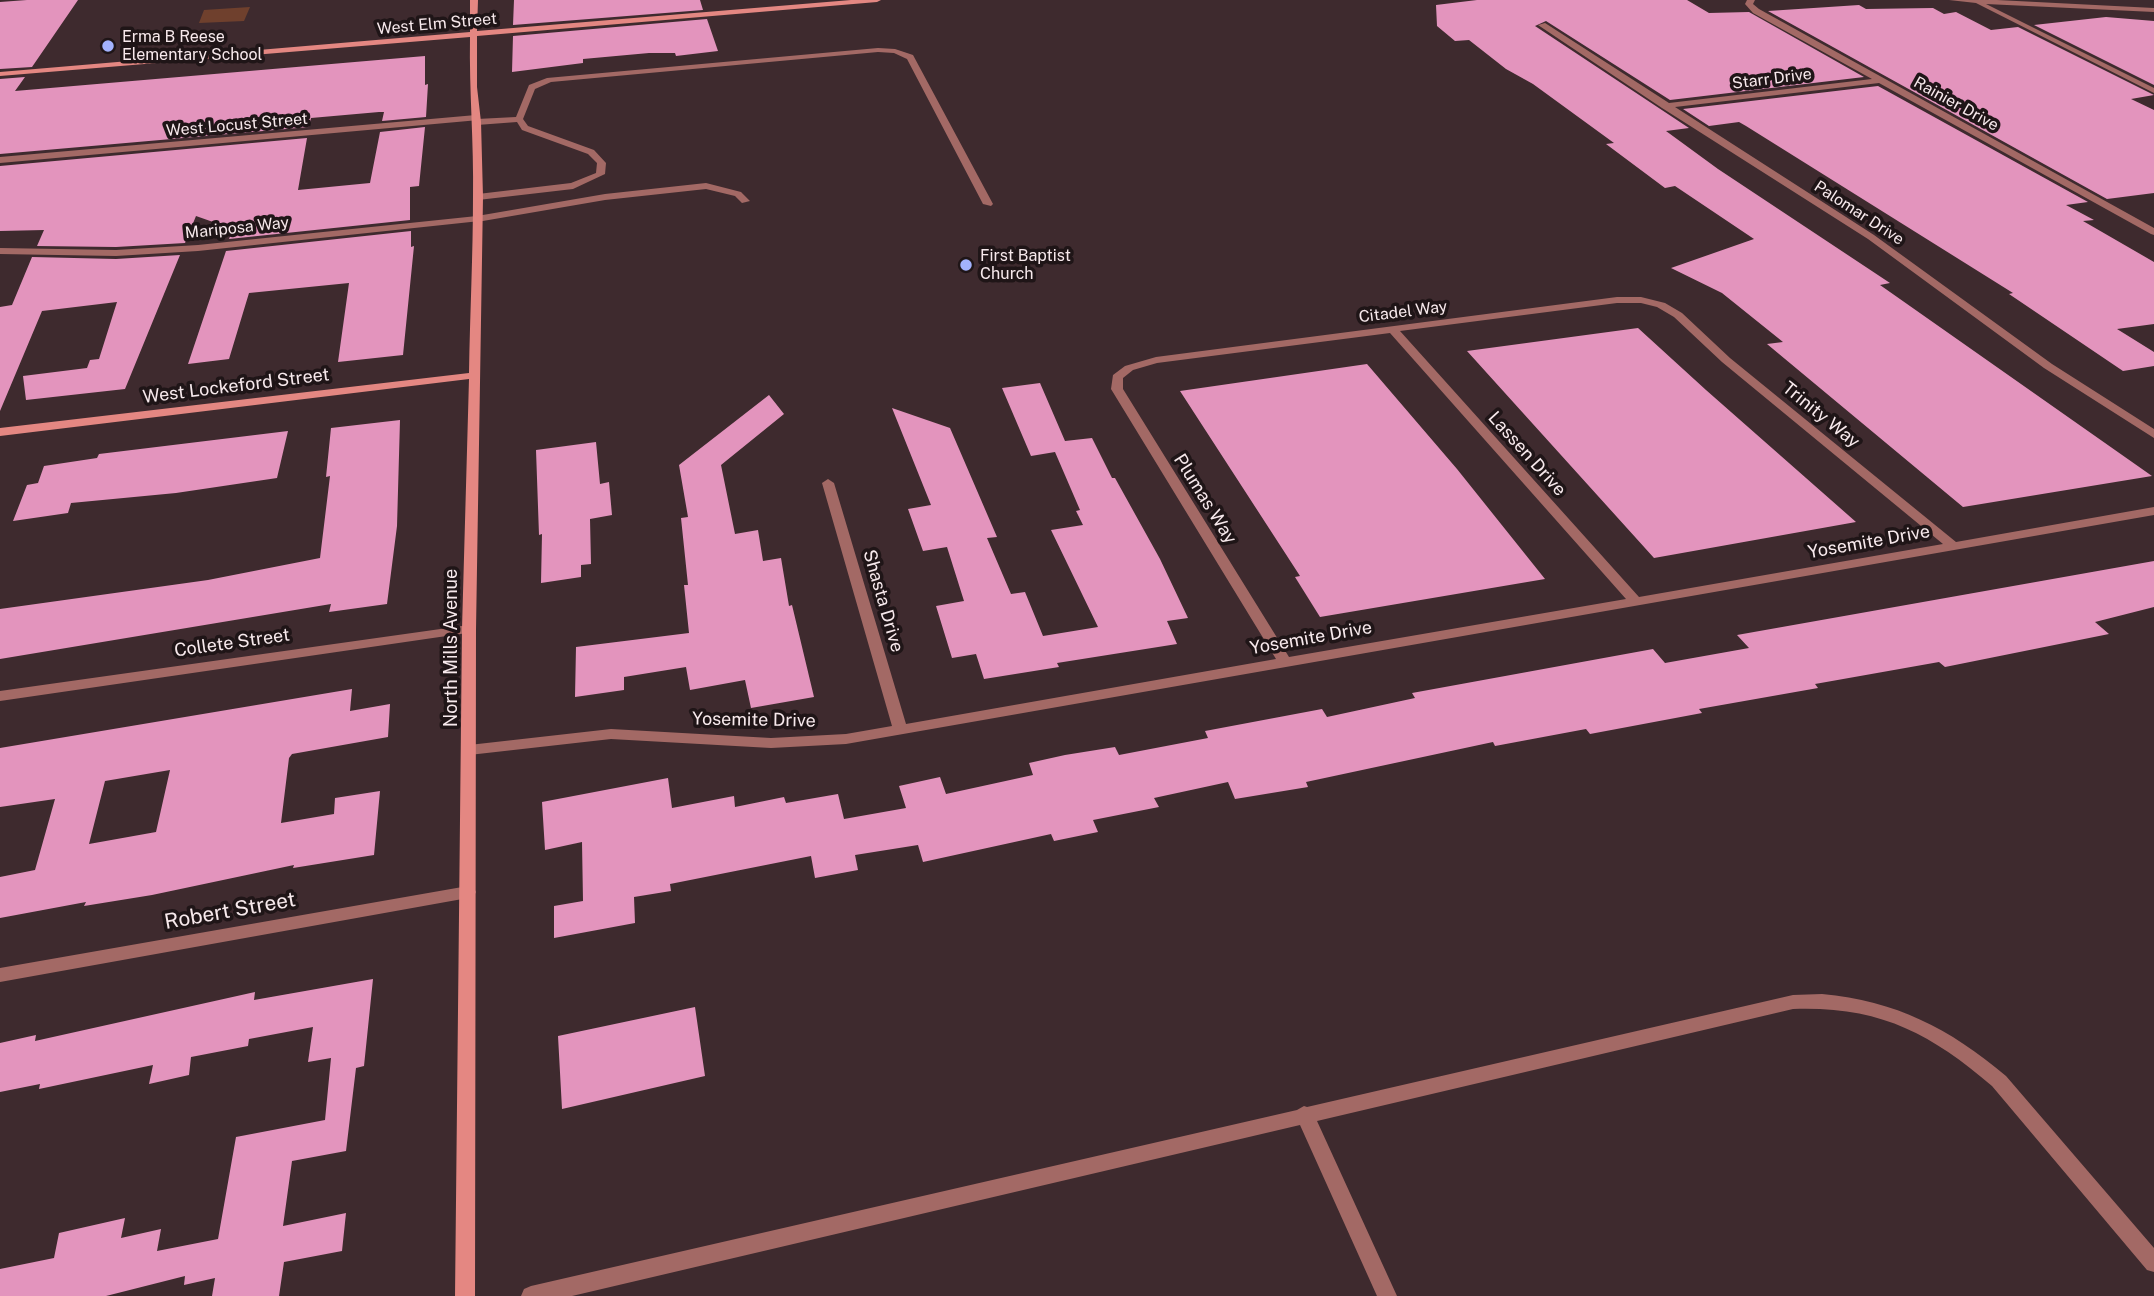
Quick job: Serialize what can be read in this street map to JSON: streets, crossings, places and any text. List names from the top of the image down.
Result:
{
  "streets": {
    "street": [
      "West Elm Street",
      "Starr Drive",
      "Rainier Drive",
      "West Locust Street",
      "Palomar Drive",
      "Mariposa Way",
      "Citadel Way",
      "West Lockeford Street",
      "Trinity Way",
      "Lassen Drive",
      "Plumas Way",
      "Yosemite Drive",
      "Shasta Drive",
      "Collete Street",
      "North Mills Avenue",
      "Robert Street"
    ]
  },
  "crossings": [
    ["West Elm Street", "North Mills Avenue"],
    ["Starr Drive", "Rainier Drive"],
    ["Starr Drive", "Palomar Drive"],
    ["West Locust Street", "North Mills Avenue"],
    ["Mariposa Way", "North Mills Avenue"],
    ["Citadel Way", "Trinity Way"],
    ["Citadel Way", "Lassen Drive"],
    ["Citadel Way", "Plumas Way"],
    ["West Lockeford Street", "North Mills Avenue"],
    ["Trinity Way", "Yosemite Drive"],
    ["Lassen Drive", "Yosemite Drive"],
    ["Plumas Way", "Yosemite Drive"],
    ["Yosemite Drive", "Shasta Drive"],
    ["Yosemite Drive", "North Mills Avenue"],
    ["Collete Street", "North Mills Avenue"],
    ["North Mills Avenue", "Robert Street"]
  ],
  "places": ["Erma B Reese Elementary School", "First Baptist Church"]
}
